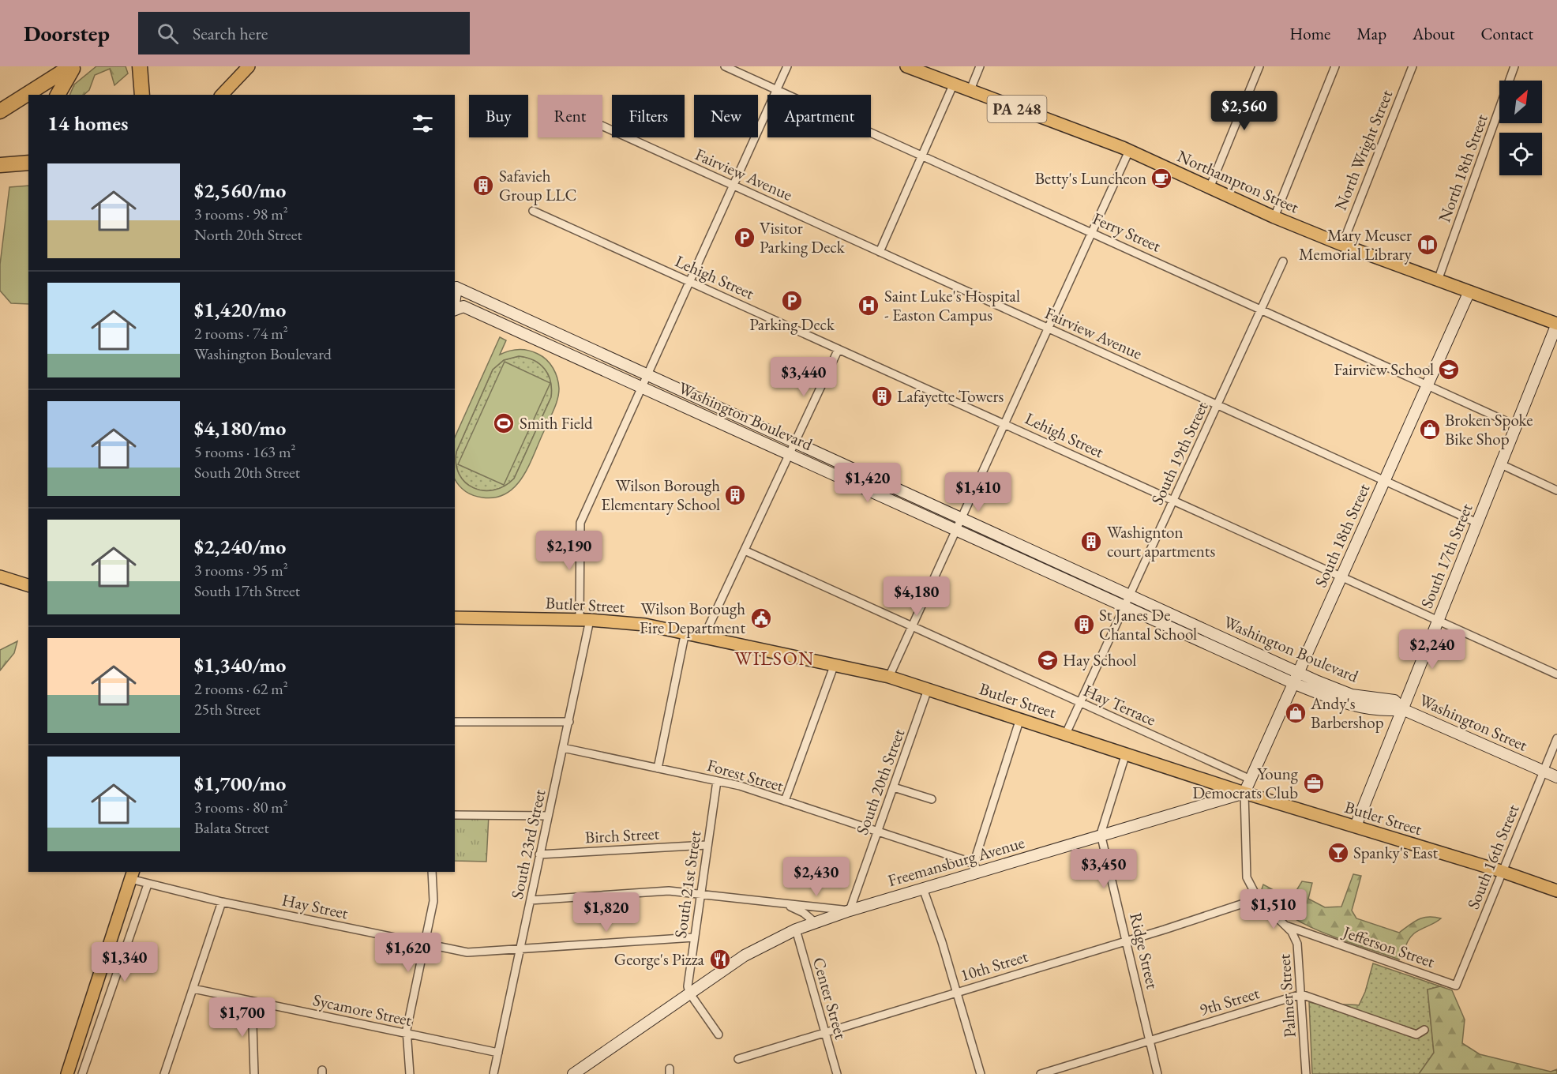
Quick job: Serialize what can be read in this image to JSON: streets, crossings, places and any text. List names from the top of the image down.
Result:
{
  "streets": {
    "main road": ["PA 248", "Northampton Street", "Butler Street"],
    "street": [
      "North Wright Street",
      "North 18th Street",
      "Fairview Avenue",
      "Ferry Street",
      "Lehigh Street",
      "Washington Boulevard",
      "South 19th Street",
      "South 18th Street",
      "South 17th Street",
      "Hay Terrace",
      "Washington Street",
      "Forest Street",
      "South 20th Street",
      "Birch Street",
      "South 23rd Street",
      "South 16th Street",
      "Freemansburg Avenue",
      "South 21st Street",
      "Hay Street",
      "Jefferson Street",
      "Ridge Street",
      "10th Street",
      "Palmer Street",
      "Center Street",
      "9th Street",
      "Sycamore Street"
    ]
  },
  "crossings": [
    ["North Wright Street", "Northampton Street"],
    ["North 18th Street", "Northampton Street"],
    ["Fairview Avenue", "South 19th Street"],
    ["Fairview Avenue", "South 18th Street"],
    ["Fairview Avenue", "South 17th Street"],
    ["Fairview Avenue", "South 23rd Street"],
    ["Northampton Street", "South 18th Street"],
    ["Northampton Street", "South 17th Street"],
    ["Ferry Street", "South 19th Street"],
    ["Ferry Street", "South 18th Street"],
    ["Ferry Street", "South 17th Street"],
    ["Ferry Street", "South 23rd Street"],
    ["Lehigh Street", "South 19th Street"],
    ["Lehigh Street", "South 18th Street"],
    ["Lehigh Street", "South 17th Street"],
    ["Lehigh Street", "South 23rd Street"],
    ["Washington Boulevard", "South 19th Street"],
    ["Washington Boulevard", "South 18th Street"],
    ["Washington Boulevard", "South 17th Street"],
    ["Washington Boulevard", "Washington Street"],
    ["Washington Boulevard", "South 23rd Street"],
    ["South 19th Street", "Butler Street"],
    ["South 19th Street", "Hay Terrace"],
    ["South 18th Street", "Butler Street"],
    ["South 18th Street", "Hay Terrace"],
    ["South 18th Street", "Freemansburg Avenue"],
    ["South 18th Street", "Palmer Street"],
    ["South 17th Street", "Butler Street"],
    ["South 17th Street", "Washington Street"],
    ["Butler Street", "South 20th Street"],
    ["Butler Street", "South 23rd Street"],
    ["Butler Street", "South 16th Street"],
    ["Butler Street", "Freemansburg Avenue"],
    ["Butler Street", "Palmer Street"],
    ["Washington Street", "South 16th Street"],
    ["Forest Street", "South 20th Street"],
    ["Forest Street", "South 23rd Street"],
    ["Forest Street", "Freemansburg Avenue"],
    ["Forest Street", "South 21st Street"],
    ["South 20th Street", "Freemansburg Avenue"],
    ["Birch Street", "South 23rd Street"],
    ["Birch Street", "South 21st Street"],
    ["South 23rd Street", "Hay Street"],
    ["South 23rd Street", "Sycamore Street"],
    ["South 16th Street", "Jefferson Street"],
    ["Freemansburg Avenue", "South 21st Street"],
    ["Freemansburg Avenue", "Ridge Street"],
    ["Freemansburg Avenue", "Palmer Street"],
    ["Freemansburg Avenue", "Center Street"],
    ["South 21st Street", "Hay Street"],
    ["Jefferson Street", "Palmer Street"],
    ["Ridge Street", "10th Street"],
    ["Ridge Street", "9th Street"],
    ["10th Street", "Palmer Street"],
    ["10th Street", "Center Street"],
    ["Palmer Street", "9th Street"]
  ],
  "districts": ["WILSON"],
  "places": {
    "cafe": ["Betty's Luncheon"],
    "building": [
      "Safavieh Group LLC",
      "Lafayette Towers",
      "Wilson Borough Elementary School",
      "Washignton court apartments",
      "St Janes De Chantal School"
    ],
    "parking": ["Visitor Parking Deck", "Parking Deck"],
    "library": ["Mary Meuser Memorial Library"],
    "hospital": ["Saint Luke's Hospital - Easton Campus"],
    "school or university": ["Fairview School", "Hay School"],
    "sports": ["Smith Field"],
    "shop": ["Broken Spoke Bike Shop", "Andy's Barbershop"],
    "public building": ["Wilson Borough Fire Department"],
    "office": ["Young Democrats Club"],
    "bar": ["Spanky's East"],
    "restaurant": ["George's Pizza"]
  },
  "north": "top right",
  "page": {
    "header": "Doorstep",
    "search": "Search here",
    "nav": [
      "Home",
      "Map",
      "About",
      "Contact"
    ],
    "price": [
      "$2,560",
      "$3,440",
      "$1,420",
      "$1,410",
      "$2,190",
      "$4,180",
      "$2,240",
      "$3,450",
      "$2,430",
      "$1,510",
      "$1,820",
      "$1,620",
      "$1,340",
      "$1,700"
    ],
    "chip": [
      "Buy",
      "Rent",
      "Filters",
      "New",
      "Apartment"
    ],
    "heading": "14 homes",
    "list": [
      {
        "name": "$2,560/mo",
        "note": "3 rooms · 98 m² · North 20th Street"
      },
      {
        "name": "$1,420/mo",
        "note": "2 rooms · 74 m² · Washington Boulevard"
      },
      {
        "name": "$4,180/mo",
        "note": "5 rooms · 163 m² · South 20th Street"
      },
      {
        "name": "$2,240/mo",
        "note": "3 rooms · 95 m² · South 17th Street"
      },
      {
        "name": "$1,340/mo",
        "note": "2 rooms · 62 m² · 25th Street"
      },
      {
        "name": "$1,700/mo",
        "note": "3 rooms · 80 m² · Balata Street"
      }
    ]
  }
}
